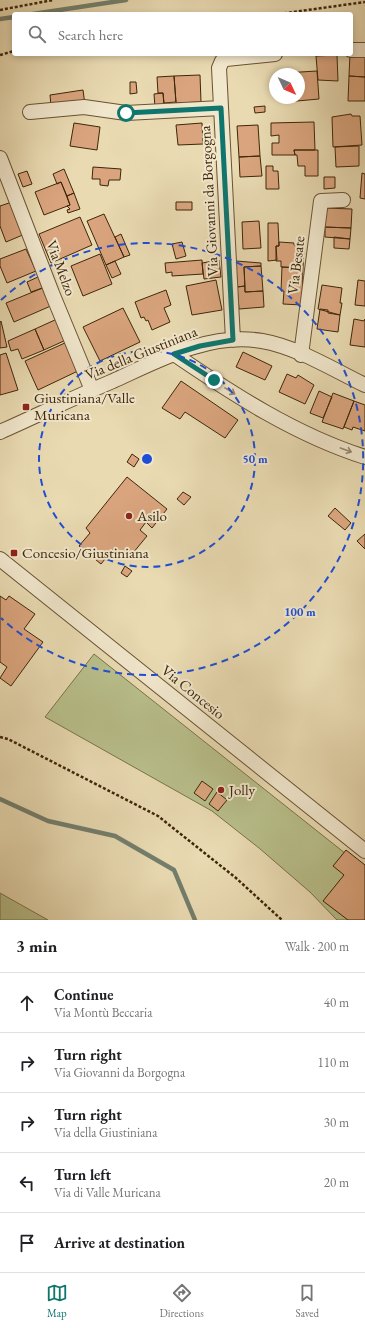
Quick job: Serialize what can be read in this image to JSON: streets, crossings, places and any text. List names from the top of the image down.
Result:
{
  "streets": {
    "street": [
      "Via Giovanni da Borgogna",
      "Via Besate",
      "Via Melzo",
      "Via della Giustiniana",
      "Via Concesio"
    ]
  },
  "crossings": [
    ["Via Giovanni da Borgogna", "Via della Giustiniana"],
    ["Via Besate", "Via della Giustiniana"],
    ["Via Melzo", "Via della Giustiniana"]
  ],
  "places": {
    "transit": ["Giustiniana/Valle Muricana", "Concesio/Giustiniana"],
    "other": ["Asilo", "Jolly"]
  },
  "north": "bottom right",
  "page": {
    "search": "Search here",
    "heading": ["3 min", "Walk · 200 m"],
    "list": [
      ["Continue", "Via Montù Beccaria", "40 m"],
      ["Turn right", "Via Giovanni da Borgogna", "110 m"],
      ["Turn right", "Via della Giustiniana", "30 m"],
      ["Turn left", "Via di Valle Muricana", "20 m"],
      "Arrive at destination"
    ],
    "nav": ["Map", "Directions", "Saved"]
  },
  "rings": ["50 m", "100 m"]
}
